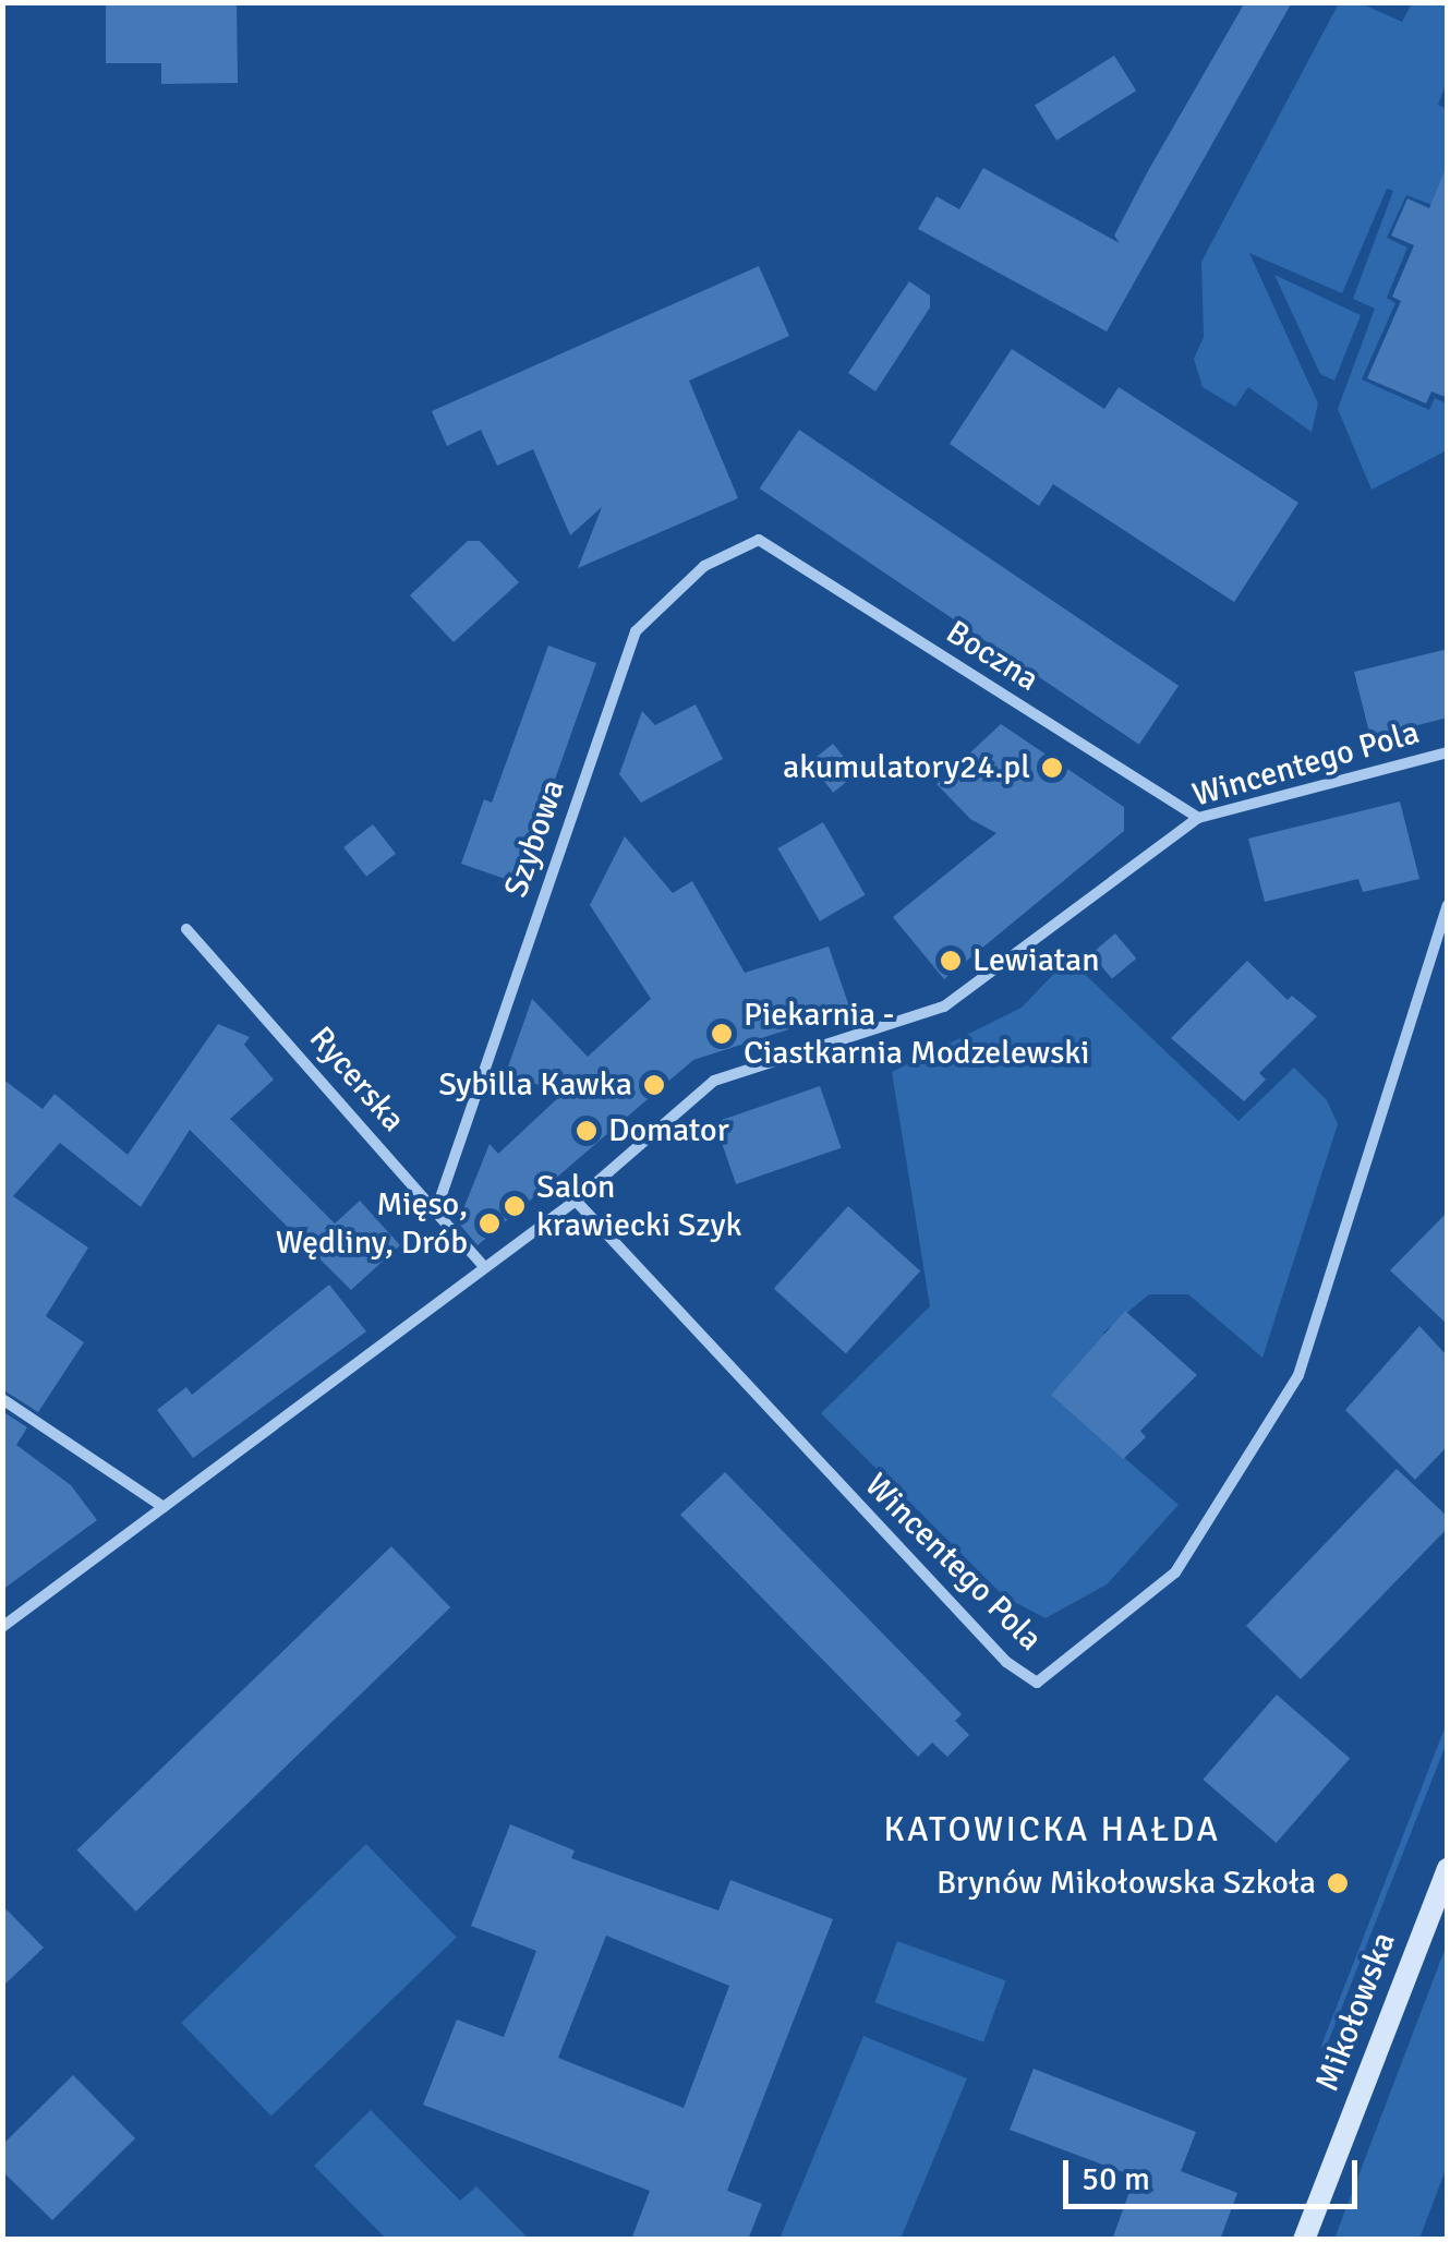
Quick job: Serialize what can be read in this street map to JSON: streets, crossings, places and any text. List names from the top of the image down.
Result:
{
  "streets": {
    "main road": ["Mikołowska"],
    "street": [
      "Boczna",
      "Wincentego Pola",
      "Szybowa",
      "Rycerska"
    ]
  },
  "crossings": [
    ["Boczna", "Wincentego Pola"],
    ["Boczna", "Szybowa"],
    ["Wincentego Pola", "Rycerska"],
    ["Szybowa", "Rycerska"]
  ],
  "districts": ["KATOWICKA HAŁDA"],
  "places": [
    "akumulatory24.pl",
    "Lewiatan",
    "Piekarnia - Ciastkarnia Modzelewski",
    "Sybilla Kawka",
    "Domator",
    "Salon krawiecki Szyk",
    "Mięso, Wędliny, Drób",
    "Brynów Mikołowska Szkoła"
  ],
  "scale_bar": "50 m"
}
